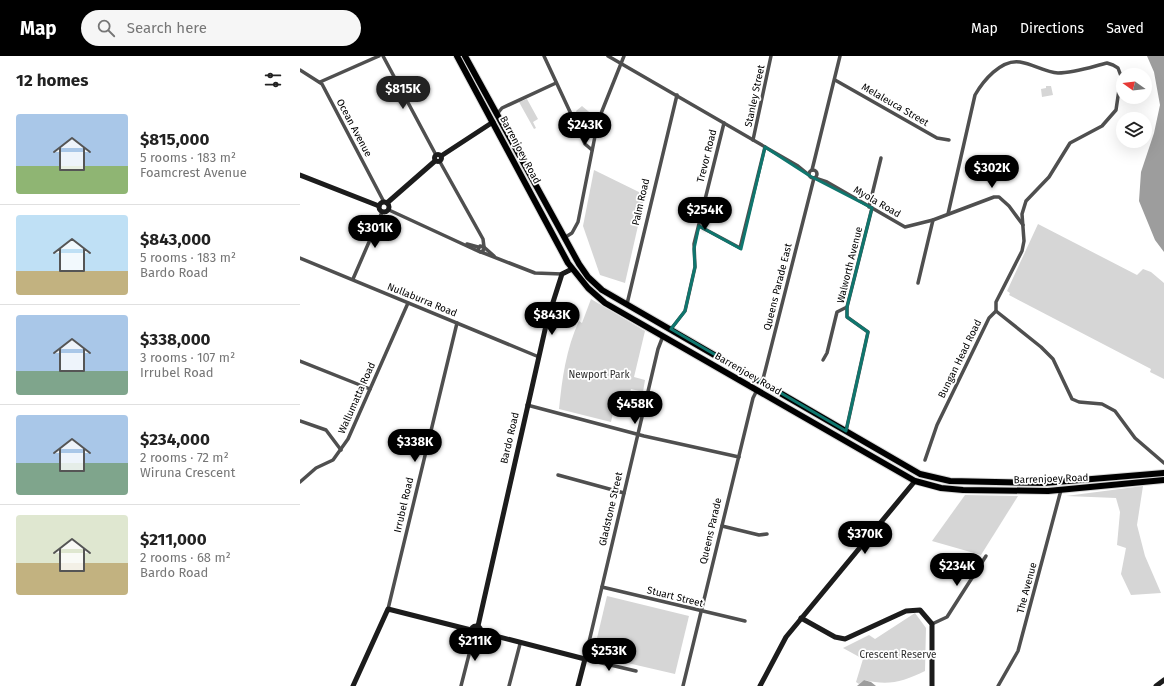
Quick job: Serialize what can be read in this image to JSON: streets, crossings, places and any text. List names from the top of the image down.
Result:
{
  "streets": {
    "main road": ["Barrenjoey Road", "Palm Road", "Queens Parade"],
    "street": [
      "Stanley Street",
      "Melaleuca Street",
      "Ocean Avenue",
      "Trevor Road",
      "Myola Road",
      "Walworth Avenue",
      "Queens Parade East",
      "Nullaburra Road",
      "Bungan Head Road",
      "Wallumatta Road",
      "Bardo Road",
      "Irrubel Road",
      "Gladstone Street",
      "The Avenue",
      "Stuart Street"
    ]
  },
  "crossings": [
    ["Stanley Street", "Myola Road"],
    ["Melaleuca Street", "Queens Parade East"],
    ["Barrenjoey Road", "Trevor Road"],
    ["Barrenjoey Road", "Palm Road"],
    ["Barrenjoey Road", "Walworth Avenue"],
    ["Barrenjoey Road", "Queens Parade East"],
    ["Barrenjoey Road", "Gladstone Street"],
    ["Barrenjoey Road", "Queens Parade"],
    ["Barrenjoey Road", "The Avenue"],
    ["Trevor Road", "Myola Road"],
    ["Palm Road", "Myola Road"],
    ["Myola Road", "Walworth Avenue"],
    ["Myola Road", "Queens Parade East"],
    ["Myola Road", "Bungan Head Road"],
    ["Queens Parade East", "Queens Parade"],
    ["Nullaburra Road", "Wallumatta Road"],
    ["Nullaburra Road", "Bardo Road"],
    ["Nullaburra Road", "Irrubel Road"],
    ["Gladstone Street", "Stuart Street"],
    ["Queens Parade", "Stuart Street"]
  ],
  "parks": ["Newport Park", "Crescent Reserve"],
  "north": "left",
  "page": {
    "header": "Map",
    "search": "Search here",
    "nav": ["Map", "Directions", "Saved"],
    "heading": "12 homes",
    "price": [
      "$815K",
      "$243K",
      "$302K",
      "$254K",
      "$301K",
      "$843K",
      "$458K",
      "$338K",
      "$370K",
      "$234K",
      "$211K",
      "$253K"
    ],
    "list": [
      {
        "name": "$815,000",
        "note": "5 rooms · 183 m² · Foamcrest Avenue"
      },
      {
        "name": "$843,000",
        "note": "5 rooms · 183 m² · Bardo Road"
      },
      {
        "name": "$338,000",
        "note": "3 rooms · 107 m² · Irrubel Road"
      },
      {
        "name": "$234,000",
        "note": "2 rooms · 72 m² · Wiruna Crescent"
      },
      {
        "name": "$211,000",
        "note": "2 rooms · 68 m² · Bardo Road"
      }
    ]
  }
}
